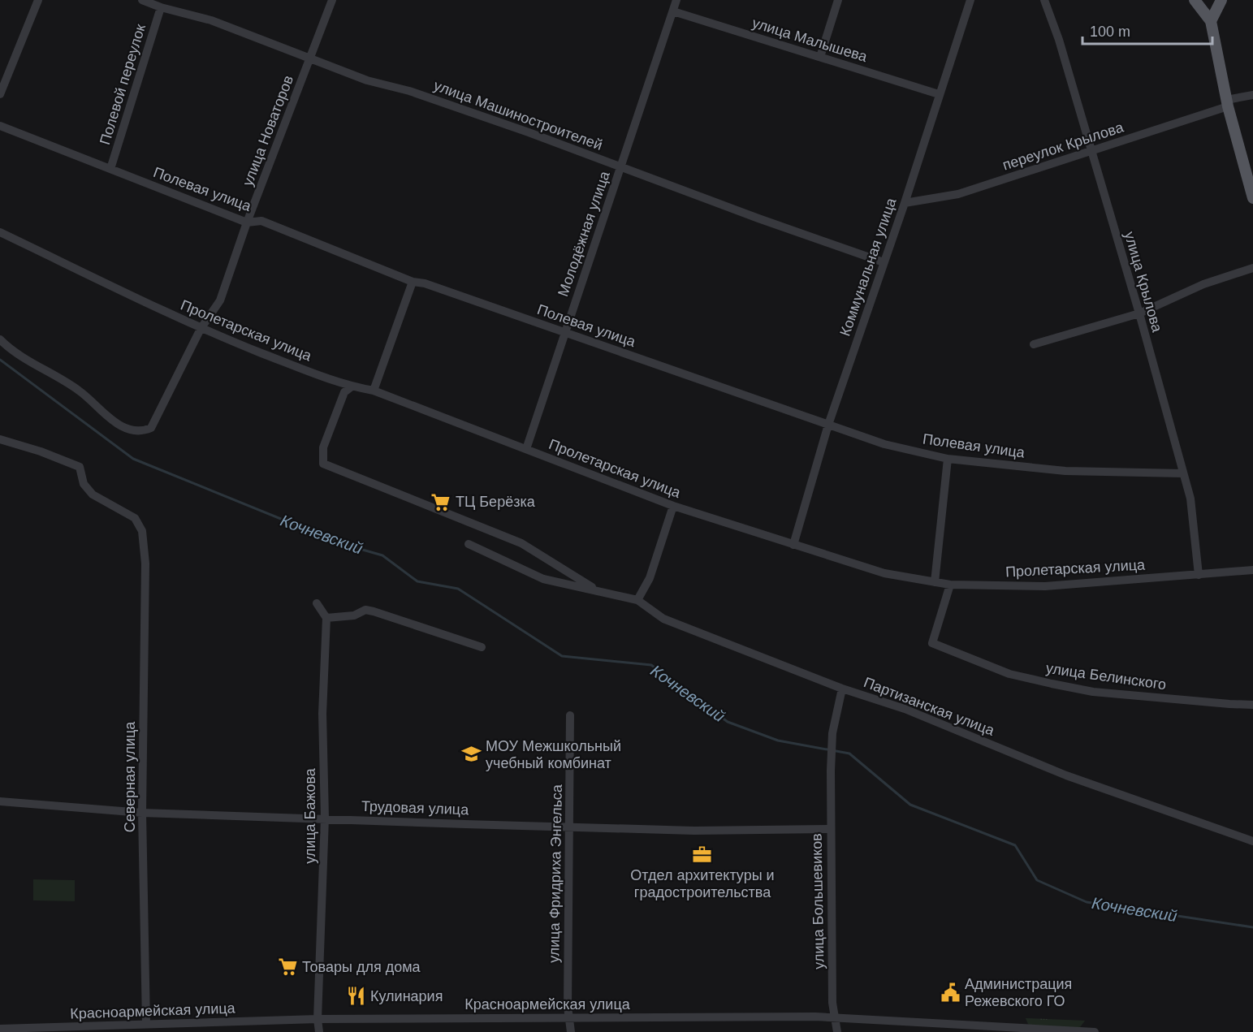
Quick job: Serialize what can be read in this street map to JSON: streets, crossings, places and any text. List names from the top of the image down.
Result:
{
  "streets": {
    "street": [
      "улица Малышева",
      "Полевой переулок",
      "улица Машиностроителей",
      "улица Новаторов",
      "переулок Крылова",
      "Полевая улица",
      "Молодёжная улица",
      "Коммунальная улица",
      "улица Крылова",
      "Пролетарская улица",
      "улица Белинского",
      "Партизанская улица",
      "Северная улица",
      "Трудовая улица",
      "улица Бажова",
      "улица Фридриха Энгельса",
      "улица Большевиков",
      "Красноармейская улица"
    ]
  },
  "crossings": [
    ["улица Малышева", "Молодёжная улица"],
    ["улица Малышева", "Коммунальная улица"],
    ["Полевой переулок", "улица Машиностроителей"],
    ["Полевой переулок", "Полевая улица"],
    ["улица Машиностроителей", "улица Новаторов"],
    ["улица Машиностроителей", "Молодёжная улица"],
    ["улица Машиностроителей", "Коммунальная улица"],
    ["улица Новаторов", "Полевая улица"],
    ["улица Новаторов", "Пролетарская улица"],
    ["переулок Крылова", "Коммунальная улица"],
    ["переулок Крылова", "улица Крылова"],
    ["Полевая улица", "Молодёжная улица"],
    ["Полевая улица", "Коммунальная улица"],
    ["Полевая улица", "улица Крылова"],
    ["Молодёжная улица", "Пролетарская улица"],
    ["Коммунальная улица", "Пролетарская улица"],
    ["улица Крылова", "Пролетарская улица"],
    ["Пролетарская улица", "улица Белинского"],
    ["Пролетарская улица", "Партизанская улица"],
    ["Партизанская улица", "улица Большевиков"],
    ["Северная улица", "Трудовая улица"],
    ["Северная улица", "Красноармейская улица"],
    ["Трудовая улица", "улица Бажова"],
    ["Трудовая улица", "улица Фридриха Энгельса"],
    ["Трудовая улица", "улица Большевиков"],
    ["улица Бажова", "Красноармейская улица"],
    ["улица Фридриха Энгельса", "Красноармейская улица"],
    ["улица Большевиков", "Красноармейская улица"]
  ],
  "water": ["Кочневский"],
  "places": {
    "supermarket": ["ТЦ Берёзка", "Товары для дома"],
    "school or university": ["МОУ Межшкольный учебный комбинат"],
    "office": ["Отдел архитектуры и градостроительства"],
    "public building": ["Администрация Режевского ГО"],
    "restaurant": ["Кулинария"]
  },
  "scale_bar": "100 m"
}
